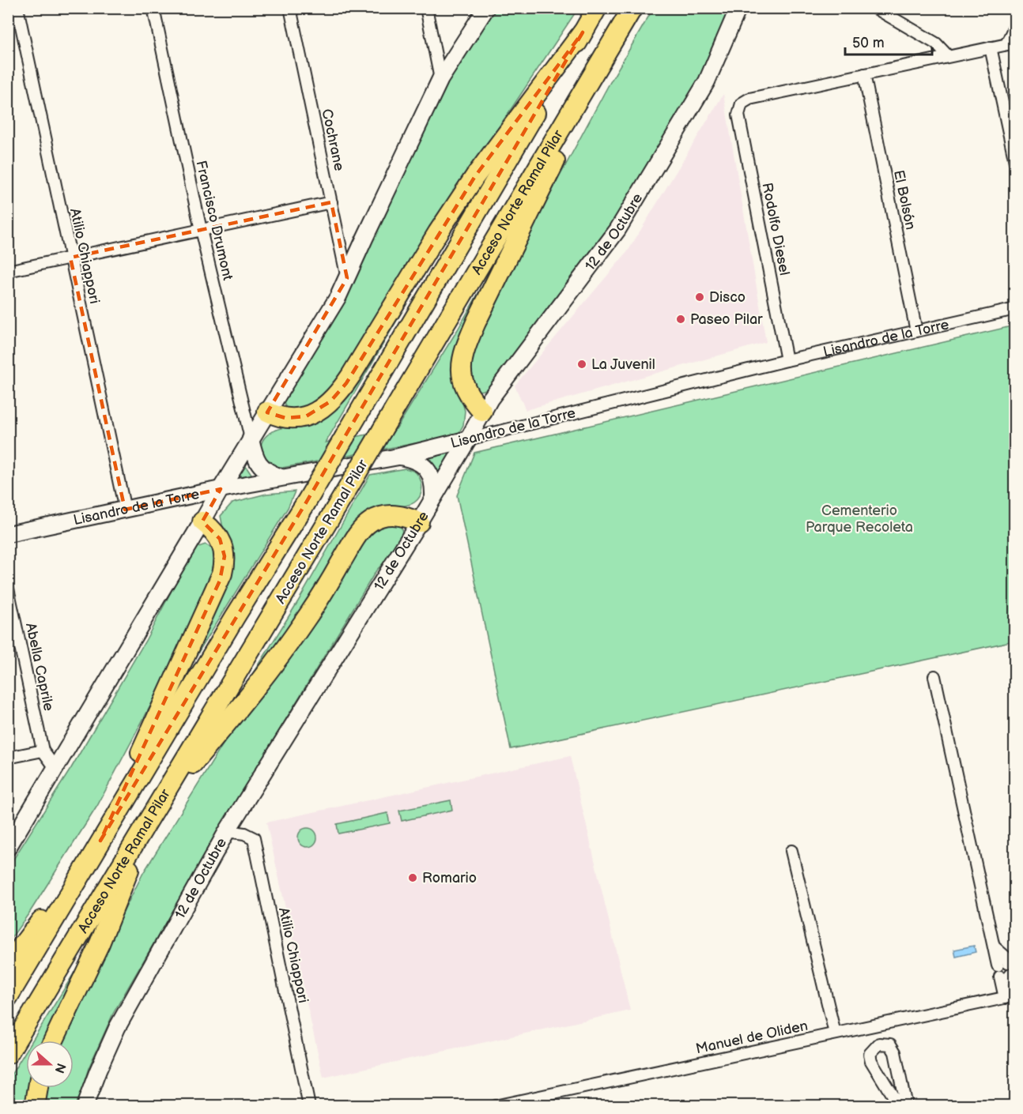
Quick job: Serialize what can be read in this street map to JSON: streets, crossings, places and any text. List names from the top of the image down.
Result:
{
  "streets": {
    "highway": ["Acceso Norte Ramal Pilar"],
    "street": [
      "Cochrane",
      "El Bolsón",
      "Francisco Drumont",
      "Rodolfo Diesel",
      "12 de Octubre",
      "Atilio Chiappori",
      "Lisandro de la Torre",
      "Abella Caprile",
      "Manuel de Oliden"
    ]
  },
  "crossings": [
    ["El Bolsón", "Rodolfo Diesel"],
    ["El Bolsón", "Lisandro de la Torre"],
    ["Rodolfo Diesel", "Lisandro de la Torre"],
    ["12 de Octubre", "Atilio Chiappori"],
    ["12 de Octubre", "Lisandro de la Torre"],
    ["Atilio Chiappori", "Lisandro de la Torre"]
  ],
  "parks": ["Cementerio Parque Recoleta"],
  "places": [
    "Disco",
    "Paseo Pilar",
    "La Juvenil",
    "Romario"
  ],
  "scale_bar": "50 m",
  "north": "right"
}
